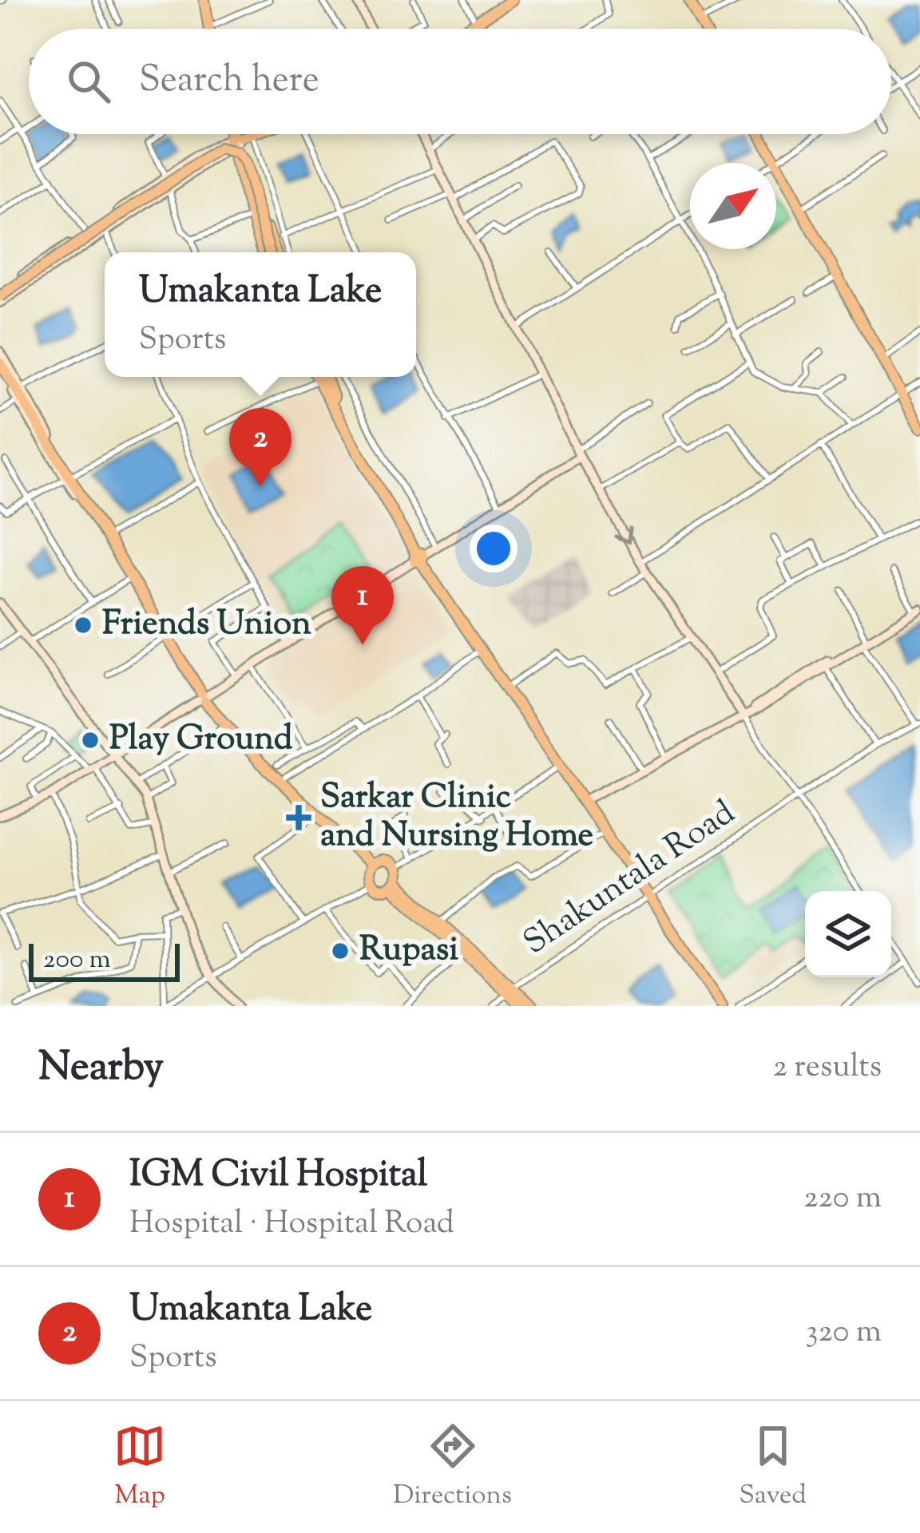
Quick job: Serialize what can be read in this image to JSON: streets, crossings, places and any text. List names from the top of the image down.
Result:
{
  "streets": {
    "street": ["Shakuntala Road"]
  },
  "places": {
    "other": ["Friends Union", "Play Ground", "Rupasi"],
    "health": ["Sarkar Clinic and Nursing Home"]
  },
  "scale_bar": "200 m",
  "north": "top right",
  "page": {
    "search": "Search here",
    "popup": ["Umakanta Lake", "Sports"],
    "pins": ["2", "1"],
    "scale": "200 m",
    "heading": ["Nearby", "2 results"],
    "list": [
      {
        "mark": "1",
        "name": "IGM Civil Hospital",
        "note": "Hospital · Hospital Road",
        "value": "220 m"
      },
      {
        "mark": "2",
        "name": "Umakanta Lake",
        "note": "Sports",
        "value": "320 m"
      }
    ],
    "nav": ["Map", "Directions", "Saved"]
  }
}
